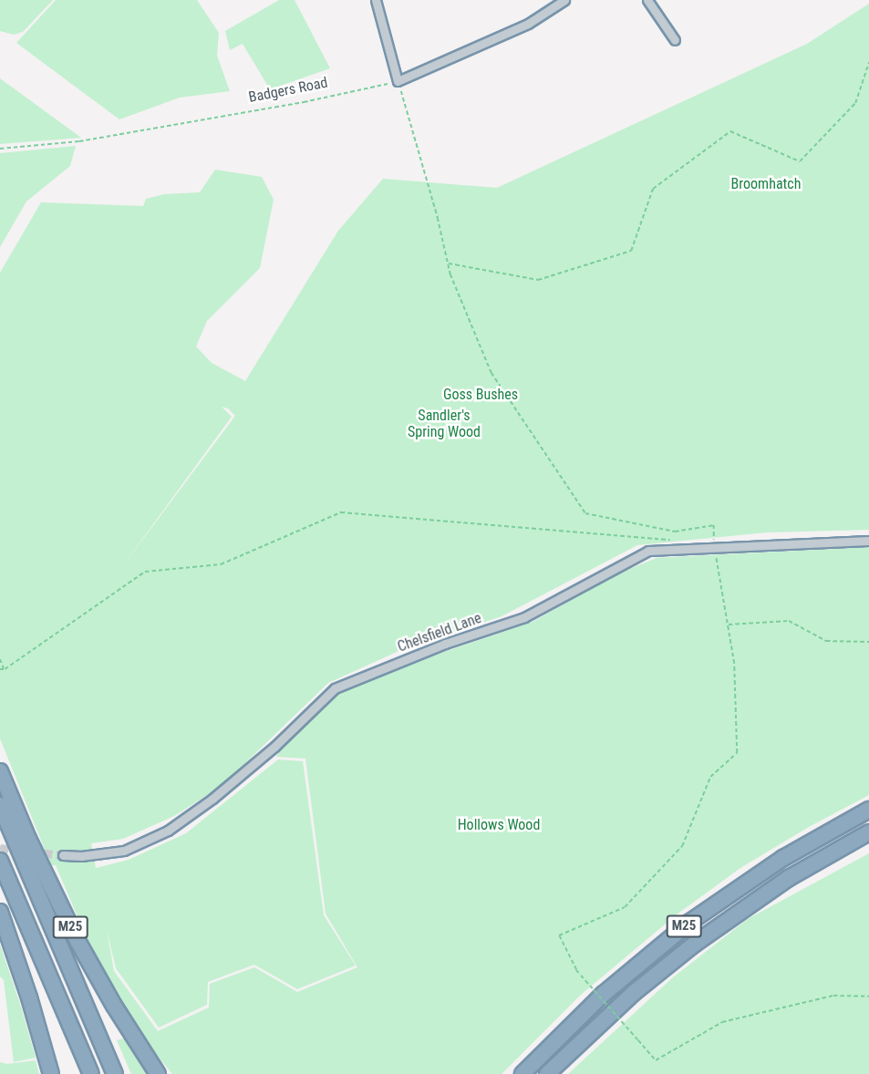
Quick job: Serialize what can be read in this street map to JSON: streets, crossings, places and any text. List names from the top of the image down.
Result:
{
  "streets": {
    "highway": ["M25"],
    "street": ["Chelsfield Lane"],
    "path": ["Badgers Road"]
  },
  "parks": [
    "Broomhatch",
    "Goss Bushes",
    "Sandler's Spring Wood",
    "Hollows Wood"
  ]
}
